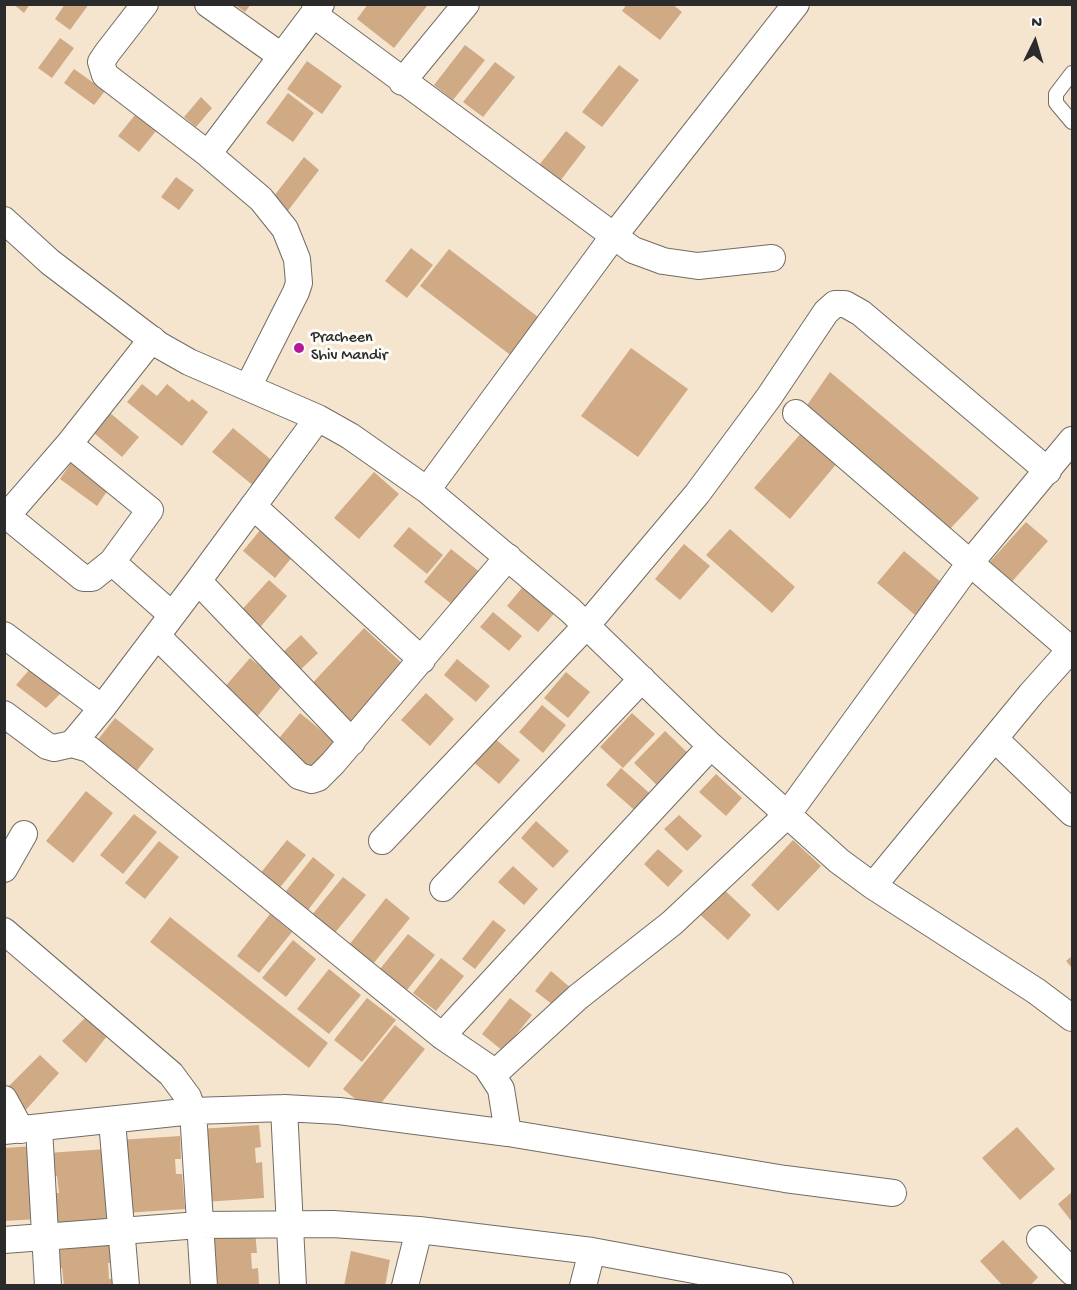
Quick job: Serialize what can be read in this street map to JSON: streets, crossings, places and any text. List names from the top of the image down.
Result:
{
  "places": ["Pracheen Shiv Mandir"],
  "north": "top"
}
